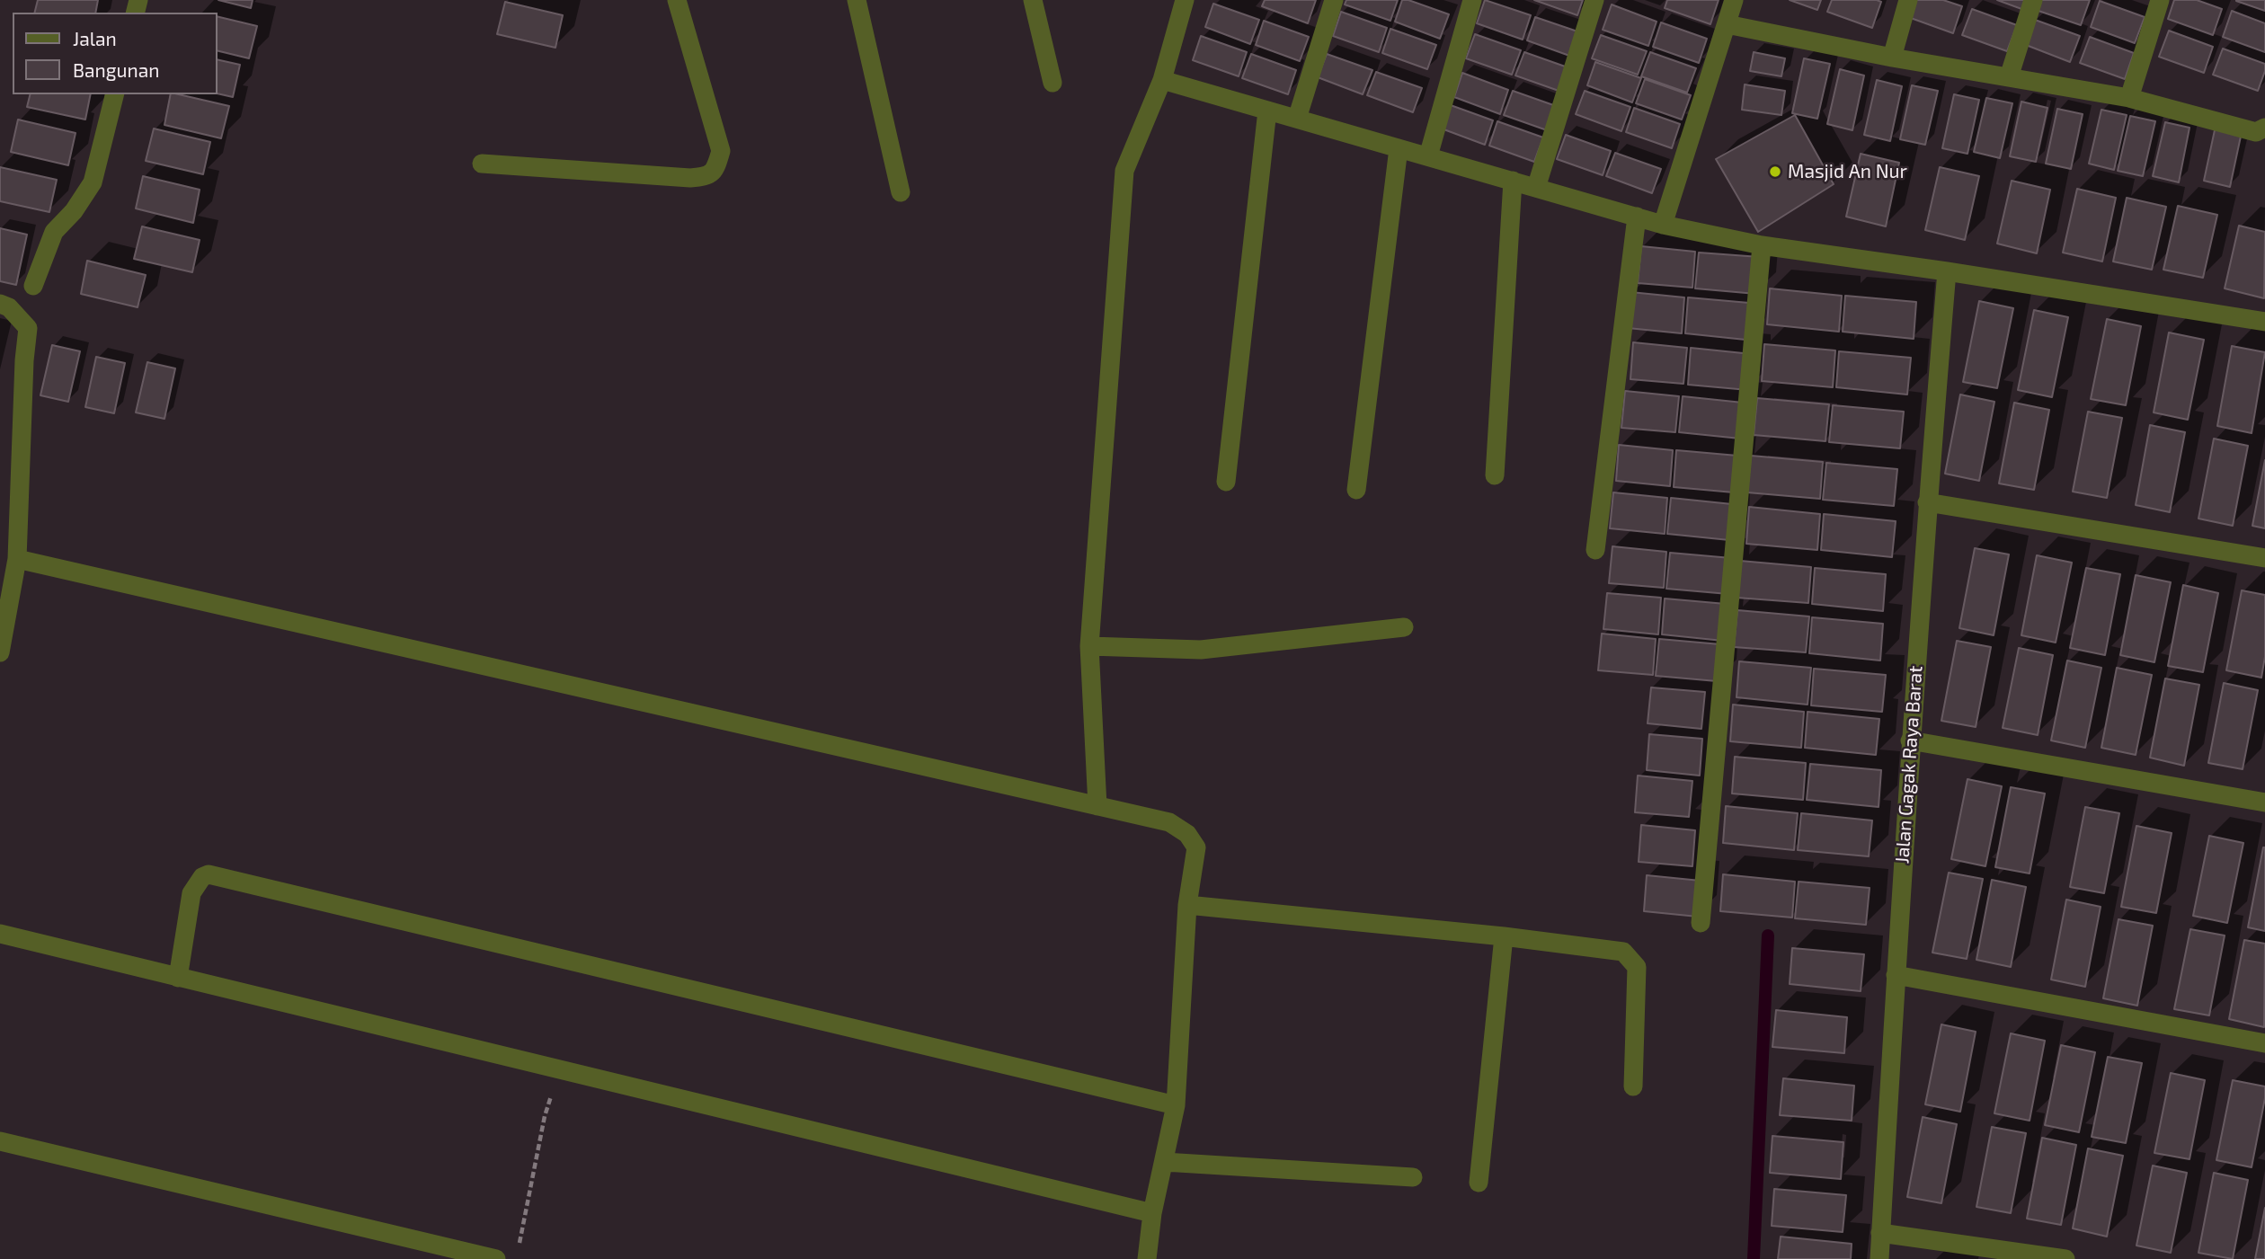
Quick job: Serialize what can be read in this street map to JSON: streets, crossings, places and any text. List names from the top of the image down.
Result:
{
  "streets": {
    "street": ["Jalan Gagak Raya Barat"]
  },
  "places": ["Masjid An Nur"],
  "legend": ["Jalan", "Bangunan"]
}
